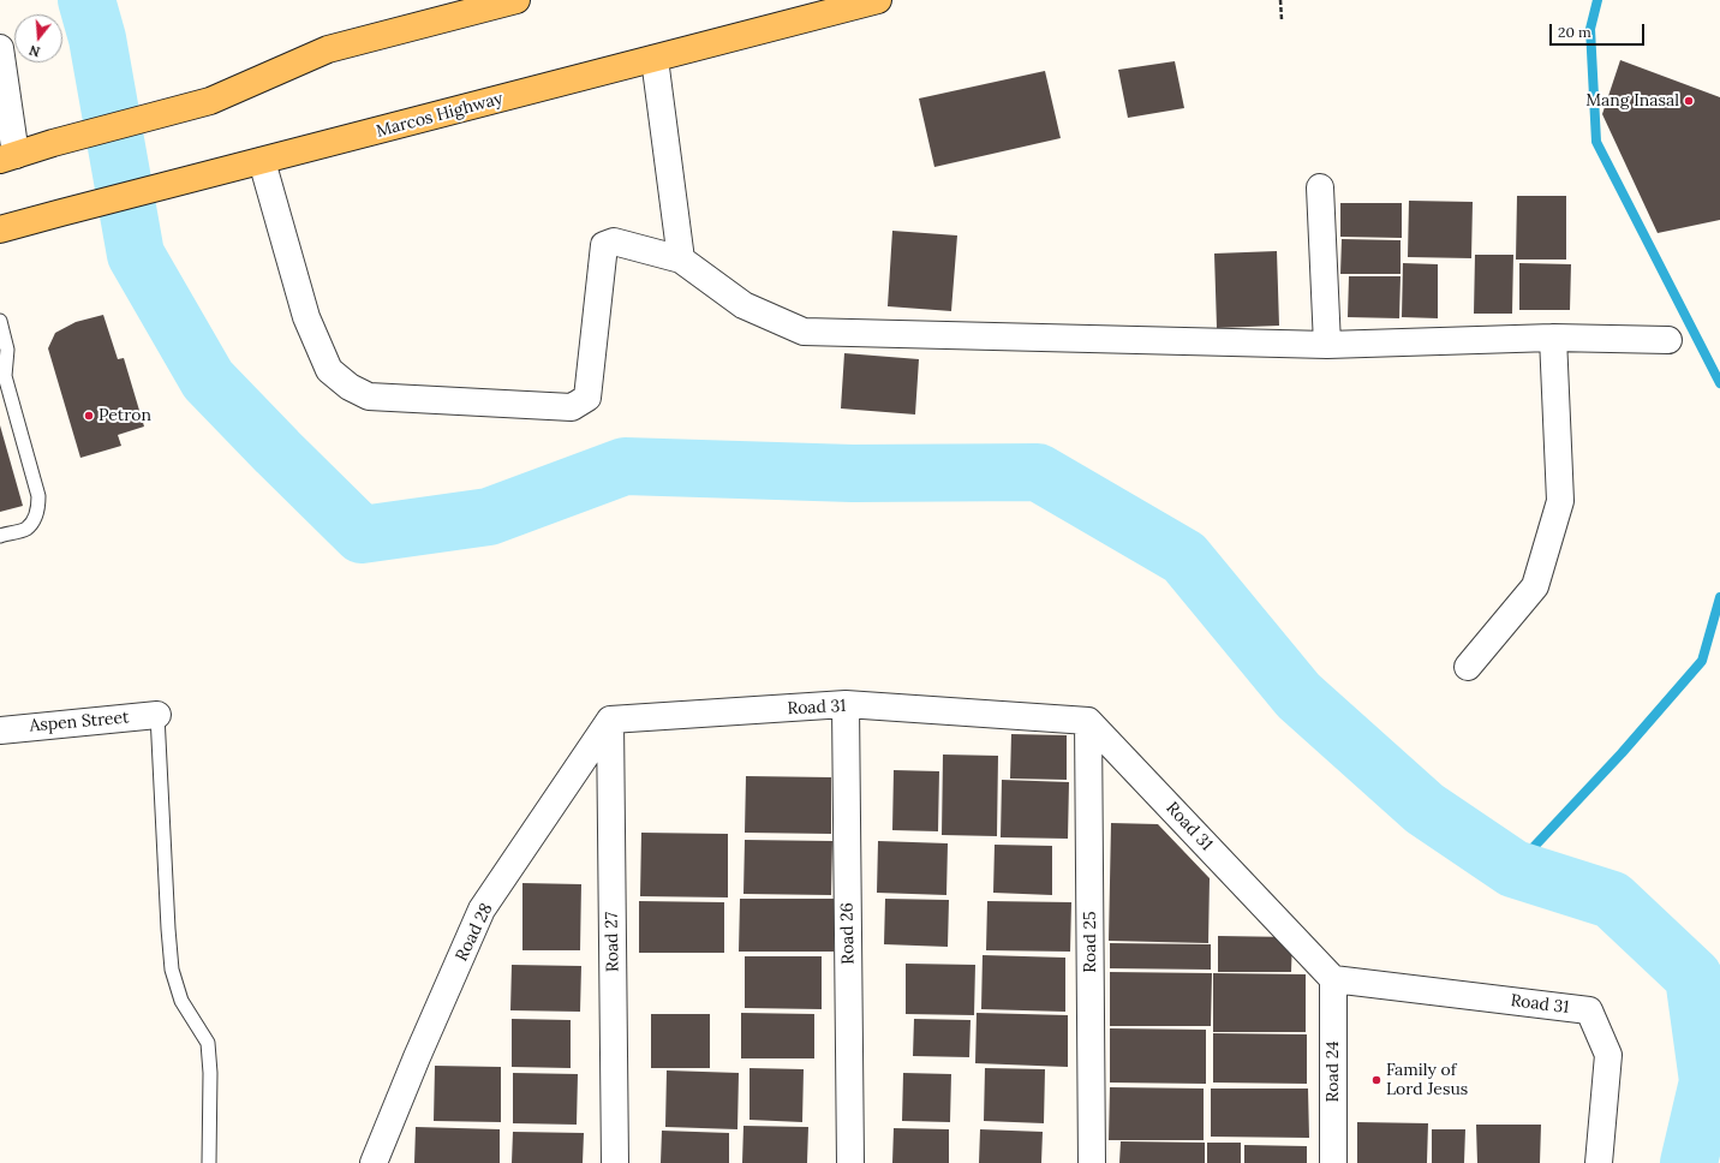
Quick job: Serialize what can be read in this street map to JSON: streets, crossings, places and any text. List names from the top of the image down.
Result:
{
  "streets": {
    "main road": ["Marcos Highway"],
    "street": [
      "Road 31",
      "Aspen Street",
      "Road 28",
      "Road 26",
      "Road 27",
      "Road 25",
      "Road 24"
    ]
  },
  "crossings": [
    ["Road 31", "Road 28"],
    ["Road 31", "Road 26"],
    ["Road 31", "Road 27"],
    ["Road 31", "Road 25"],
    ["Road 31", "Road 24"],
    ["Road 28", "Road 27"]
  ],
  "places": ["Mang Inasal", "Petron", "Family of Lord Jesus"],
  "scale_bar": "20 m",
  "north": "bottom"
}
